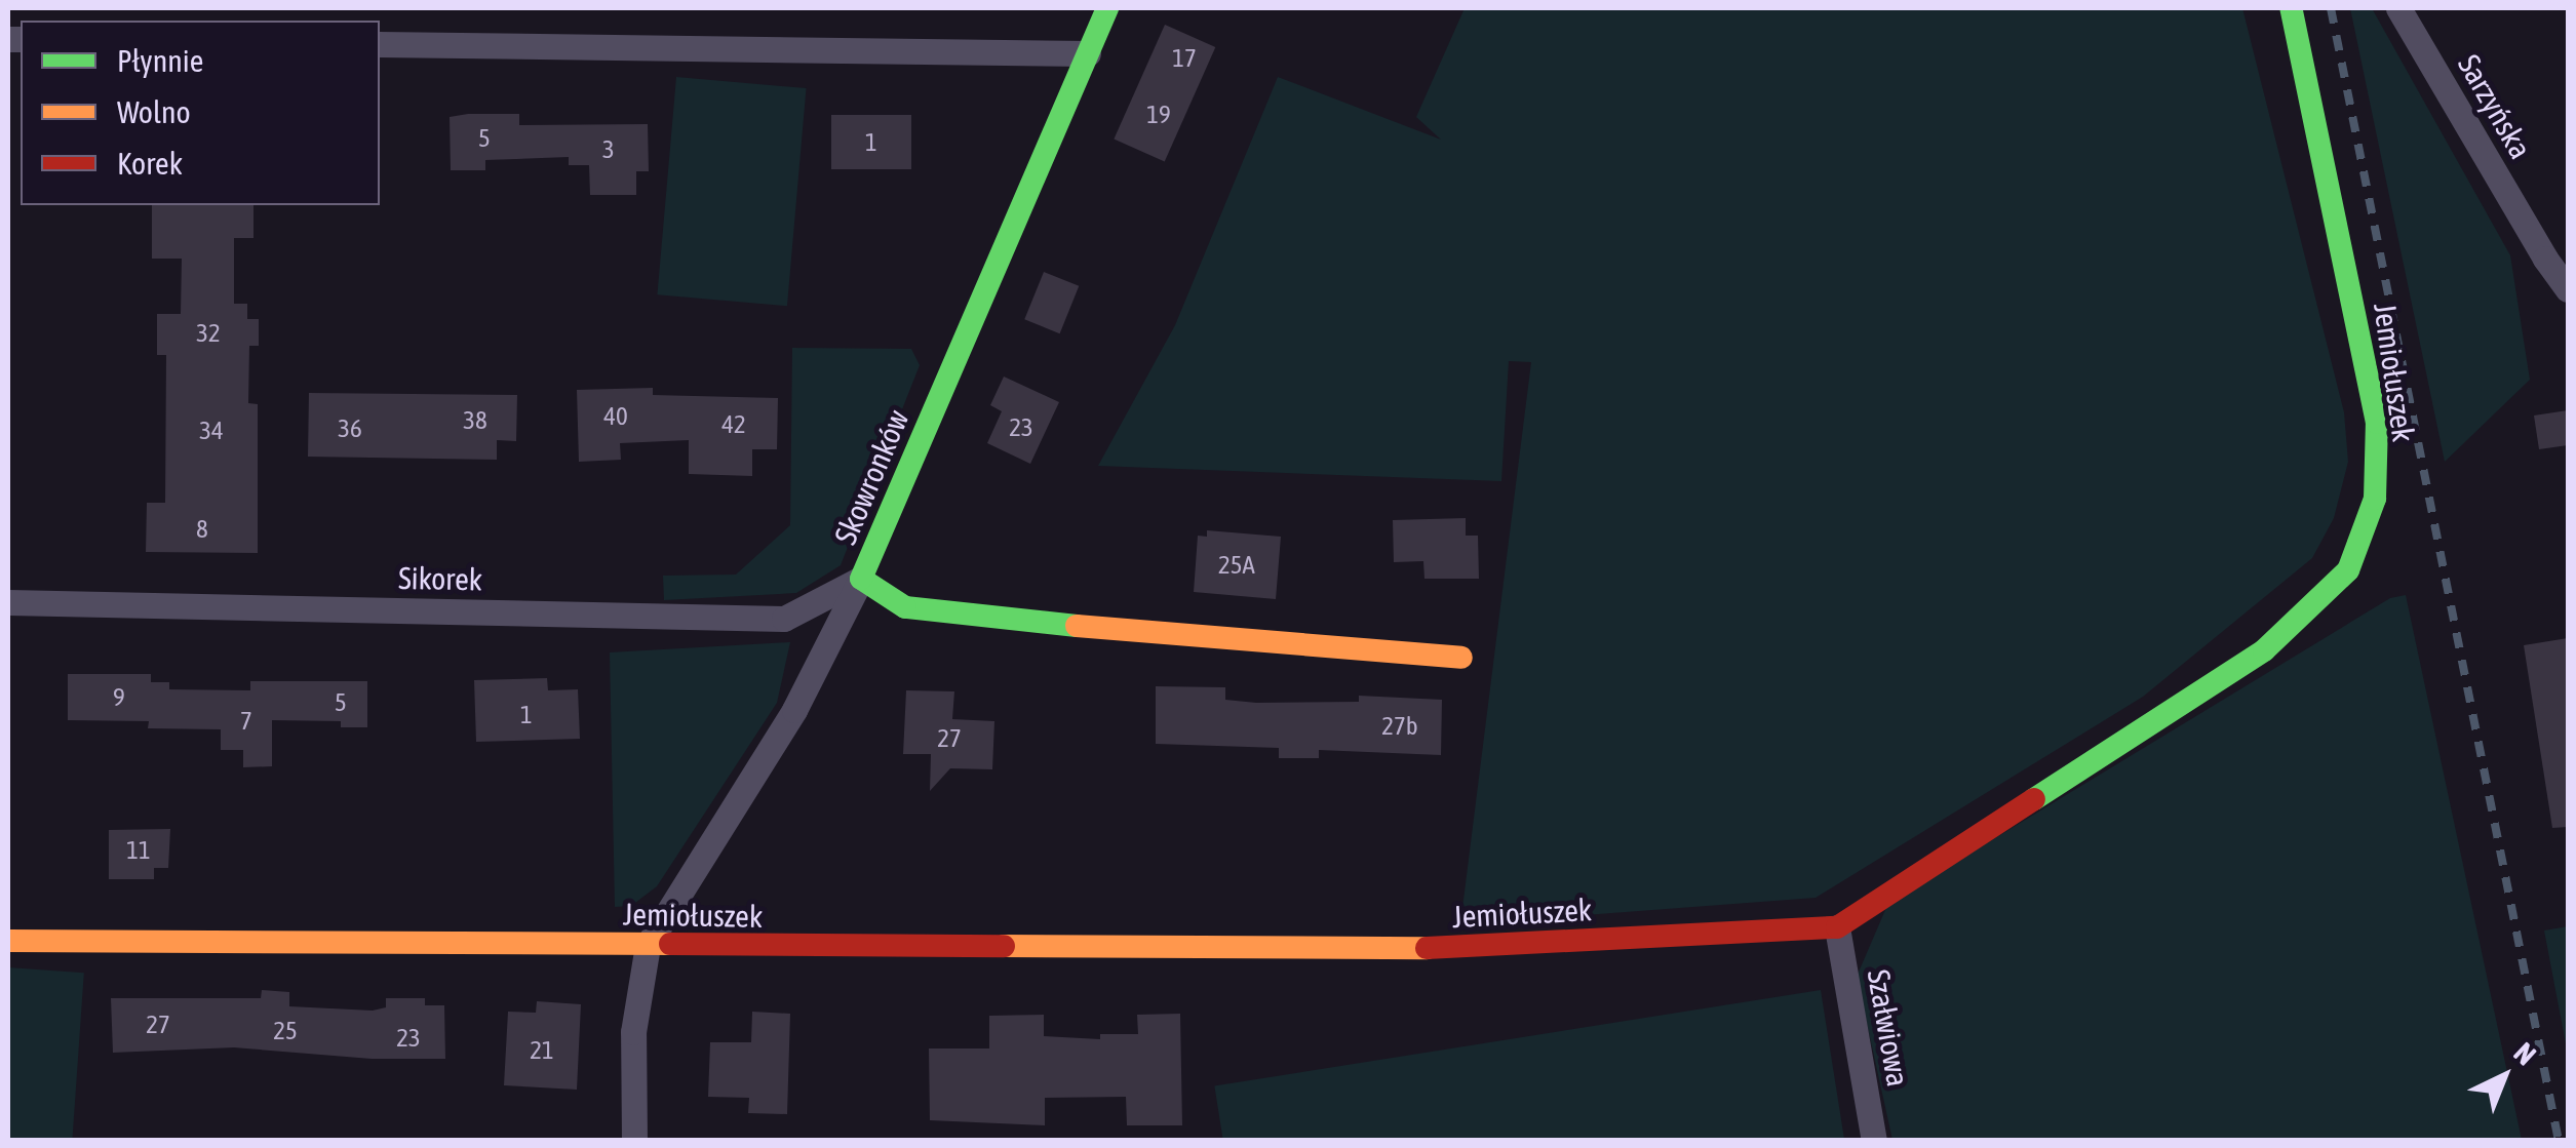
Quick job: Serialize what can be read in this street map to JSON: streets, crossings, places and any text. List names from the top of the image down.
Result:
{
  "streets": {
    "street": [
      "Sarzyńska",
      "Jemiołuszek",
      "Skowronków",
      "Sikorek",
      "Szałwiowa"
    ]
  },
  "crossings": [
    ["Jemiołuszek", "Szałwiowa"],
    ["Skowronków", "Sikorek"]
  ],
  "house_numbers": [
    "17",
    "19",
    "5",
    "1",
    "3",
    "32",
    "40",
    "38",
    "42",
    "23",
    "36",
    "34",
    "8",
    "25A",
    "9",
    "5",
    "1",
    "7",
    "27b",
    "27",
    "11",
    "27",
    "25",
    "23",
    "21"
  ],
  "legend": ["Płynnie", "Wolno", "Korek"],
  "north": "top right"
}
